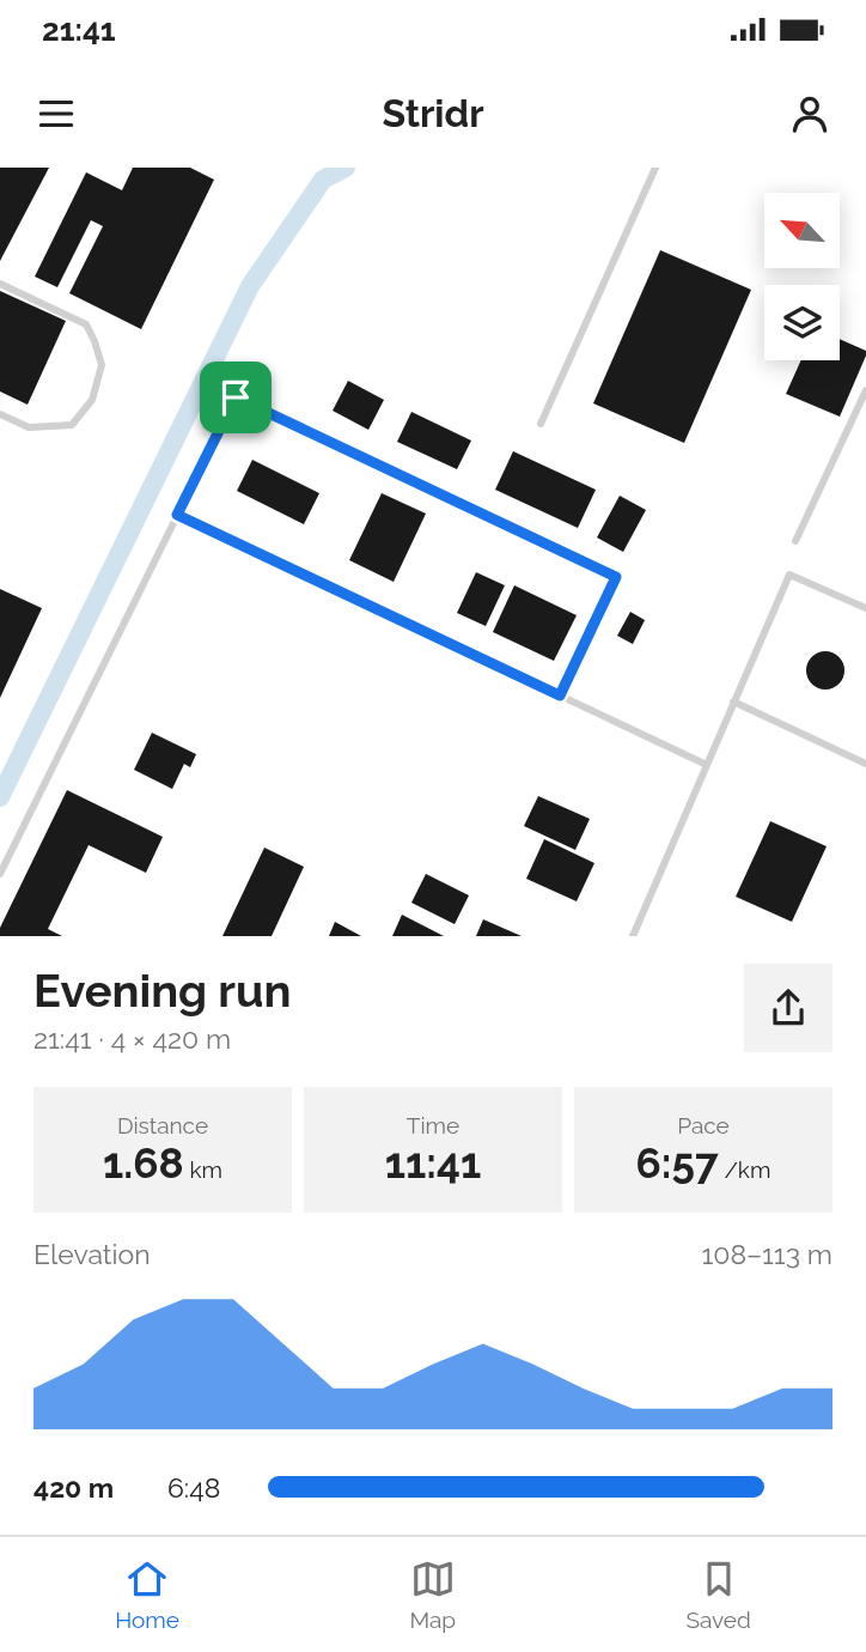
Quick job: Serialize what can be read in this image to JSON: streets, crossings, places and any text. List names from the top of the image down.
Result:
{
  "north": "top left",
  "page": {
    "status": "21:41",
    "header": "Stridr",
    "heading": ["Evening run", "21:41 · 4 × 420 m"],
    "stats": [
      ["Distance", "1.68 km"],
      ["Time", "11:41"],
      ["Pace", "6:57 /km"]
    ],
    "chart": ["Elevation", "108–113 m"],
    "list": [
      {
        "name": "420 m",
        "note": "6:48"
      }
    ],
    "tabs": ["Home", "Map", "Saved"]
  }
}
